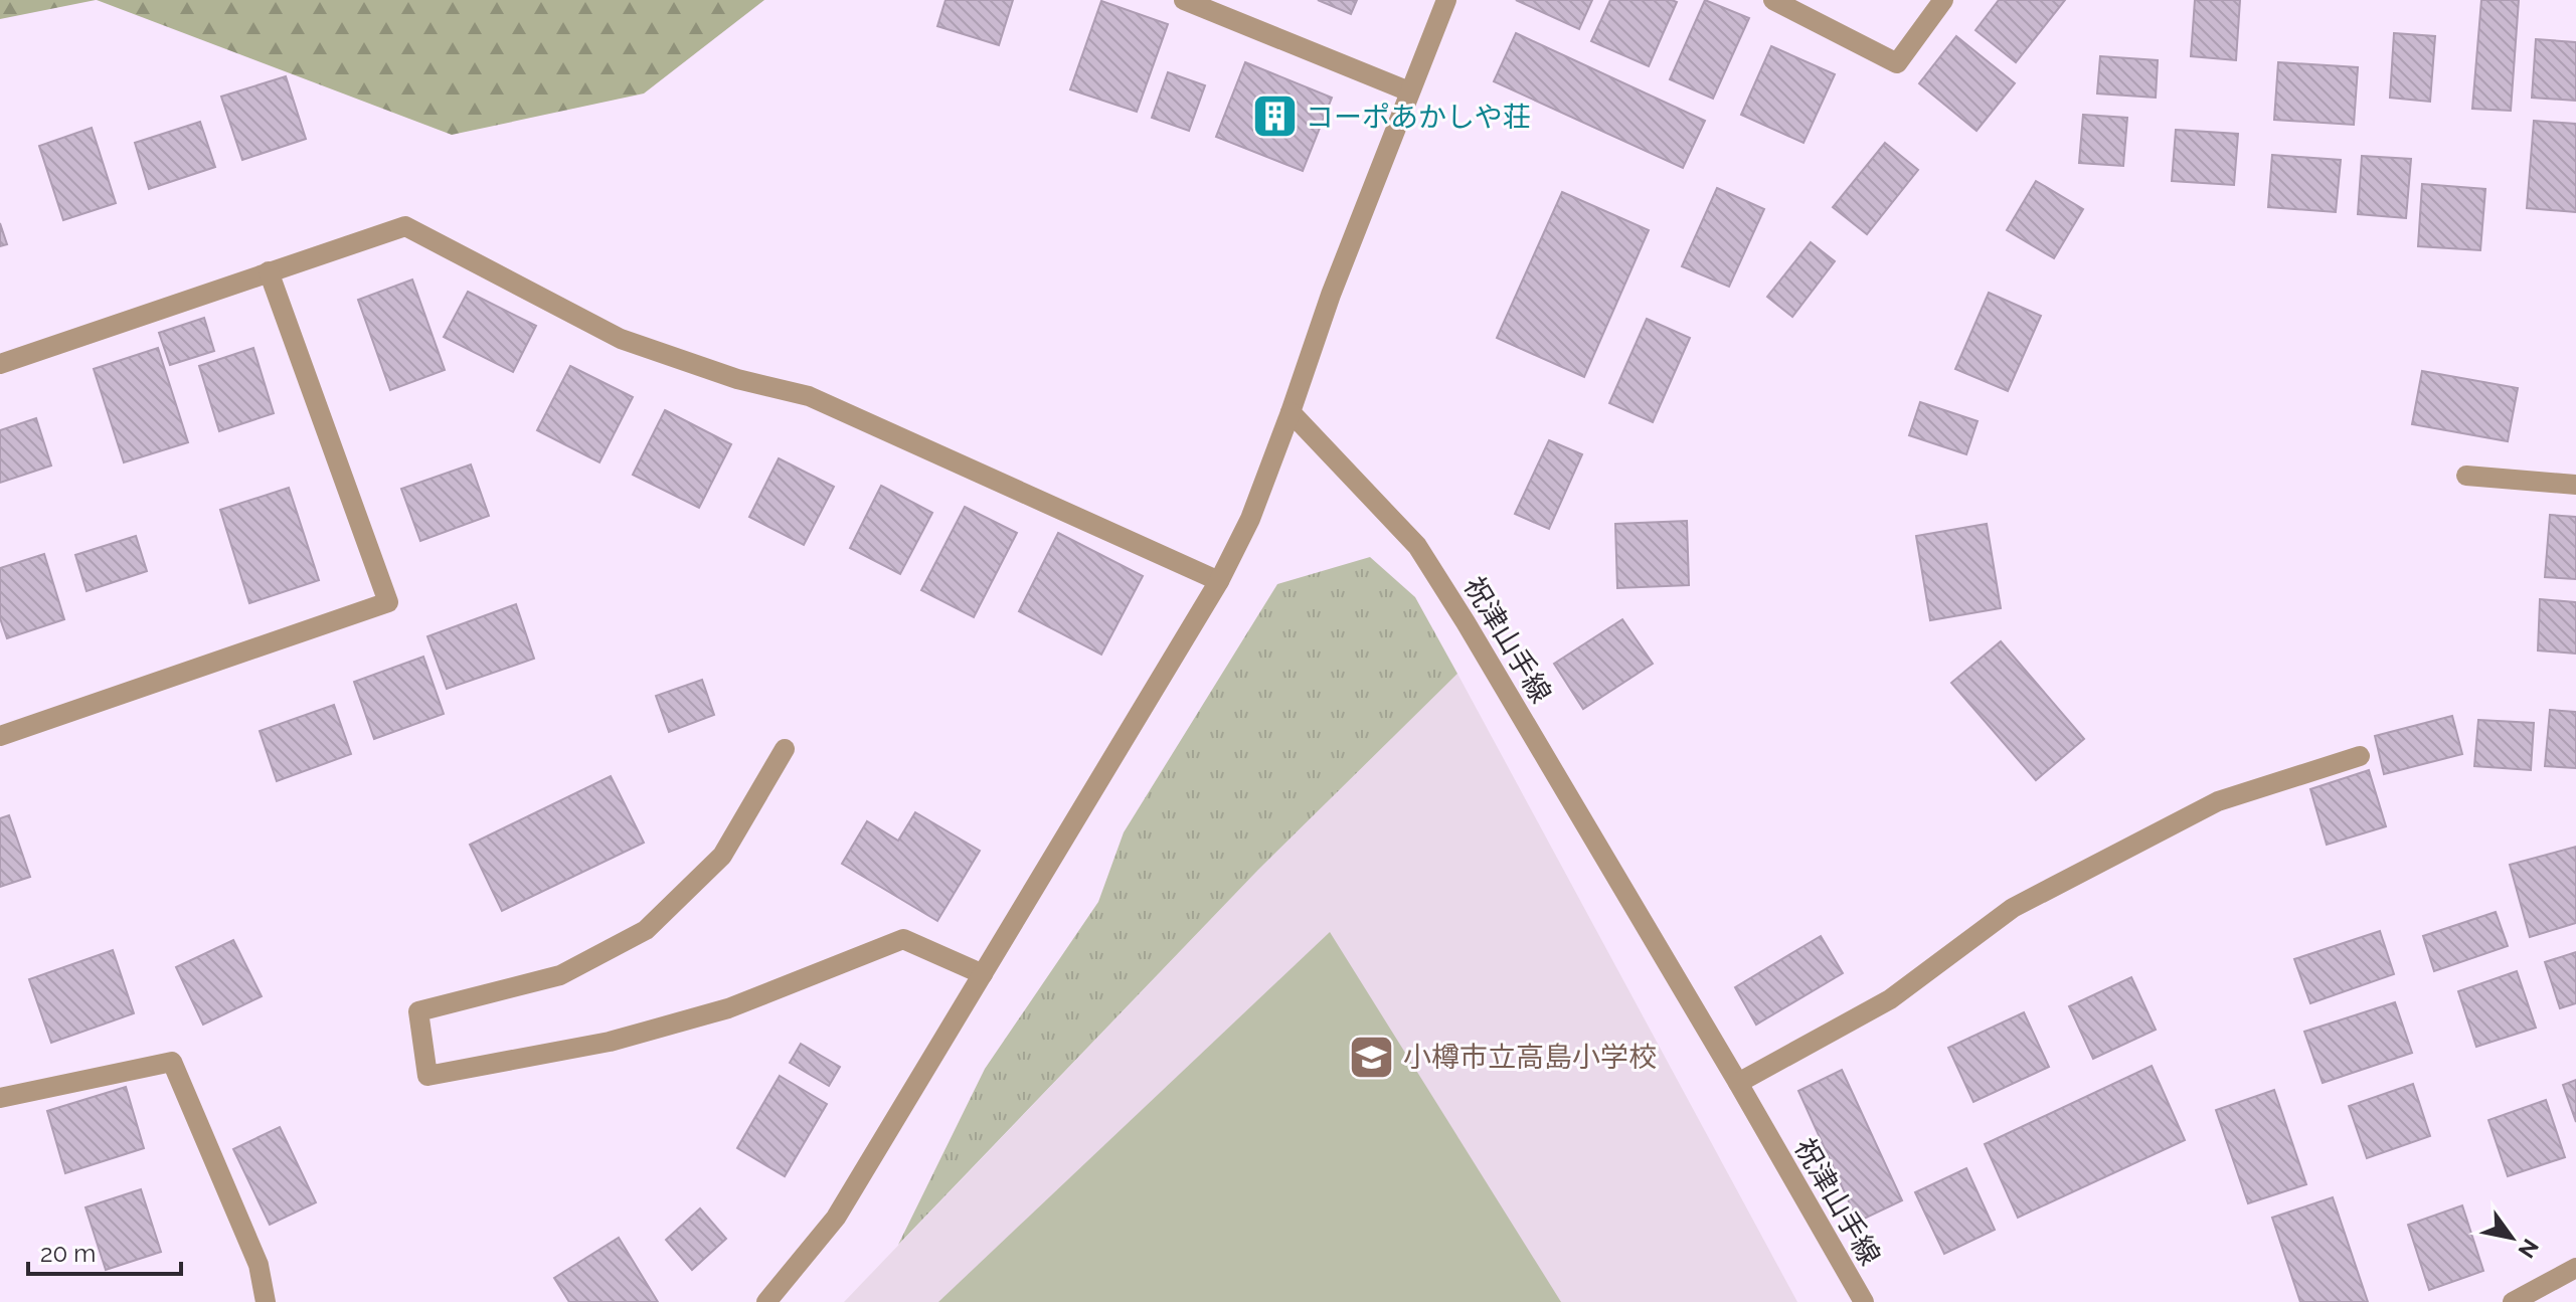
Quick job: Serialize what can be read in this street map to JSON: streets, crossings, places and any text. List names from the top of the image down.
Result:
{
  "streets": {
    "street": ["祝津山手線"]
  },
  "places": {
    "building": ["コーポあかしや荘"],
    "school or university": ["小樽市立高島小学校"]
  },
  "scale_bar": "20 m",
  "north": "bottom right"
}
